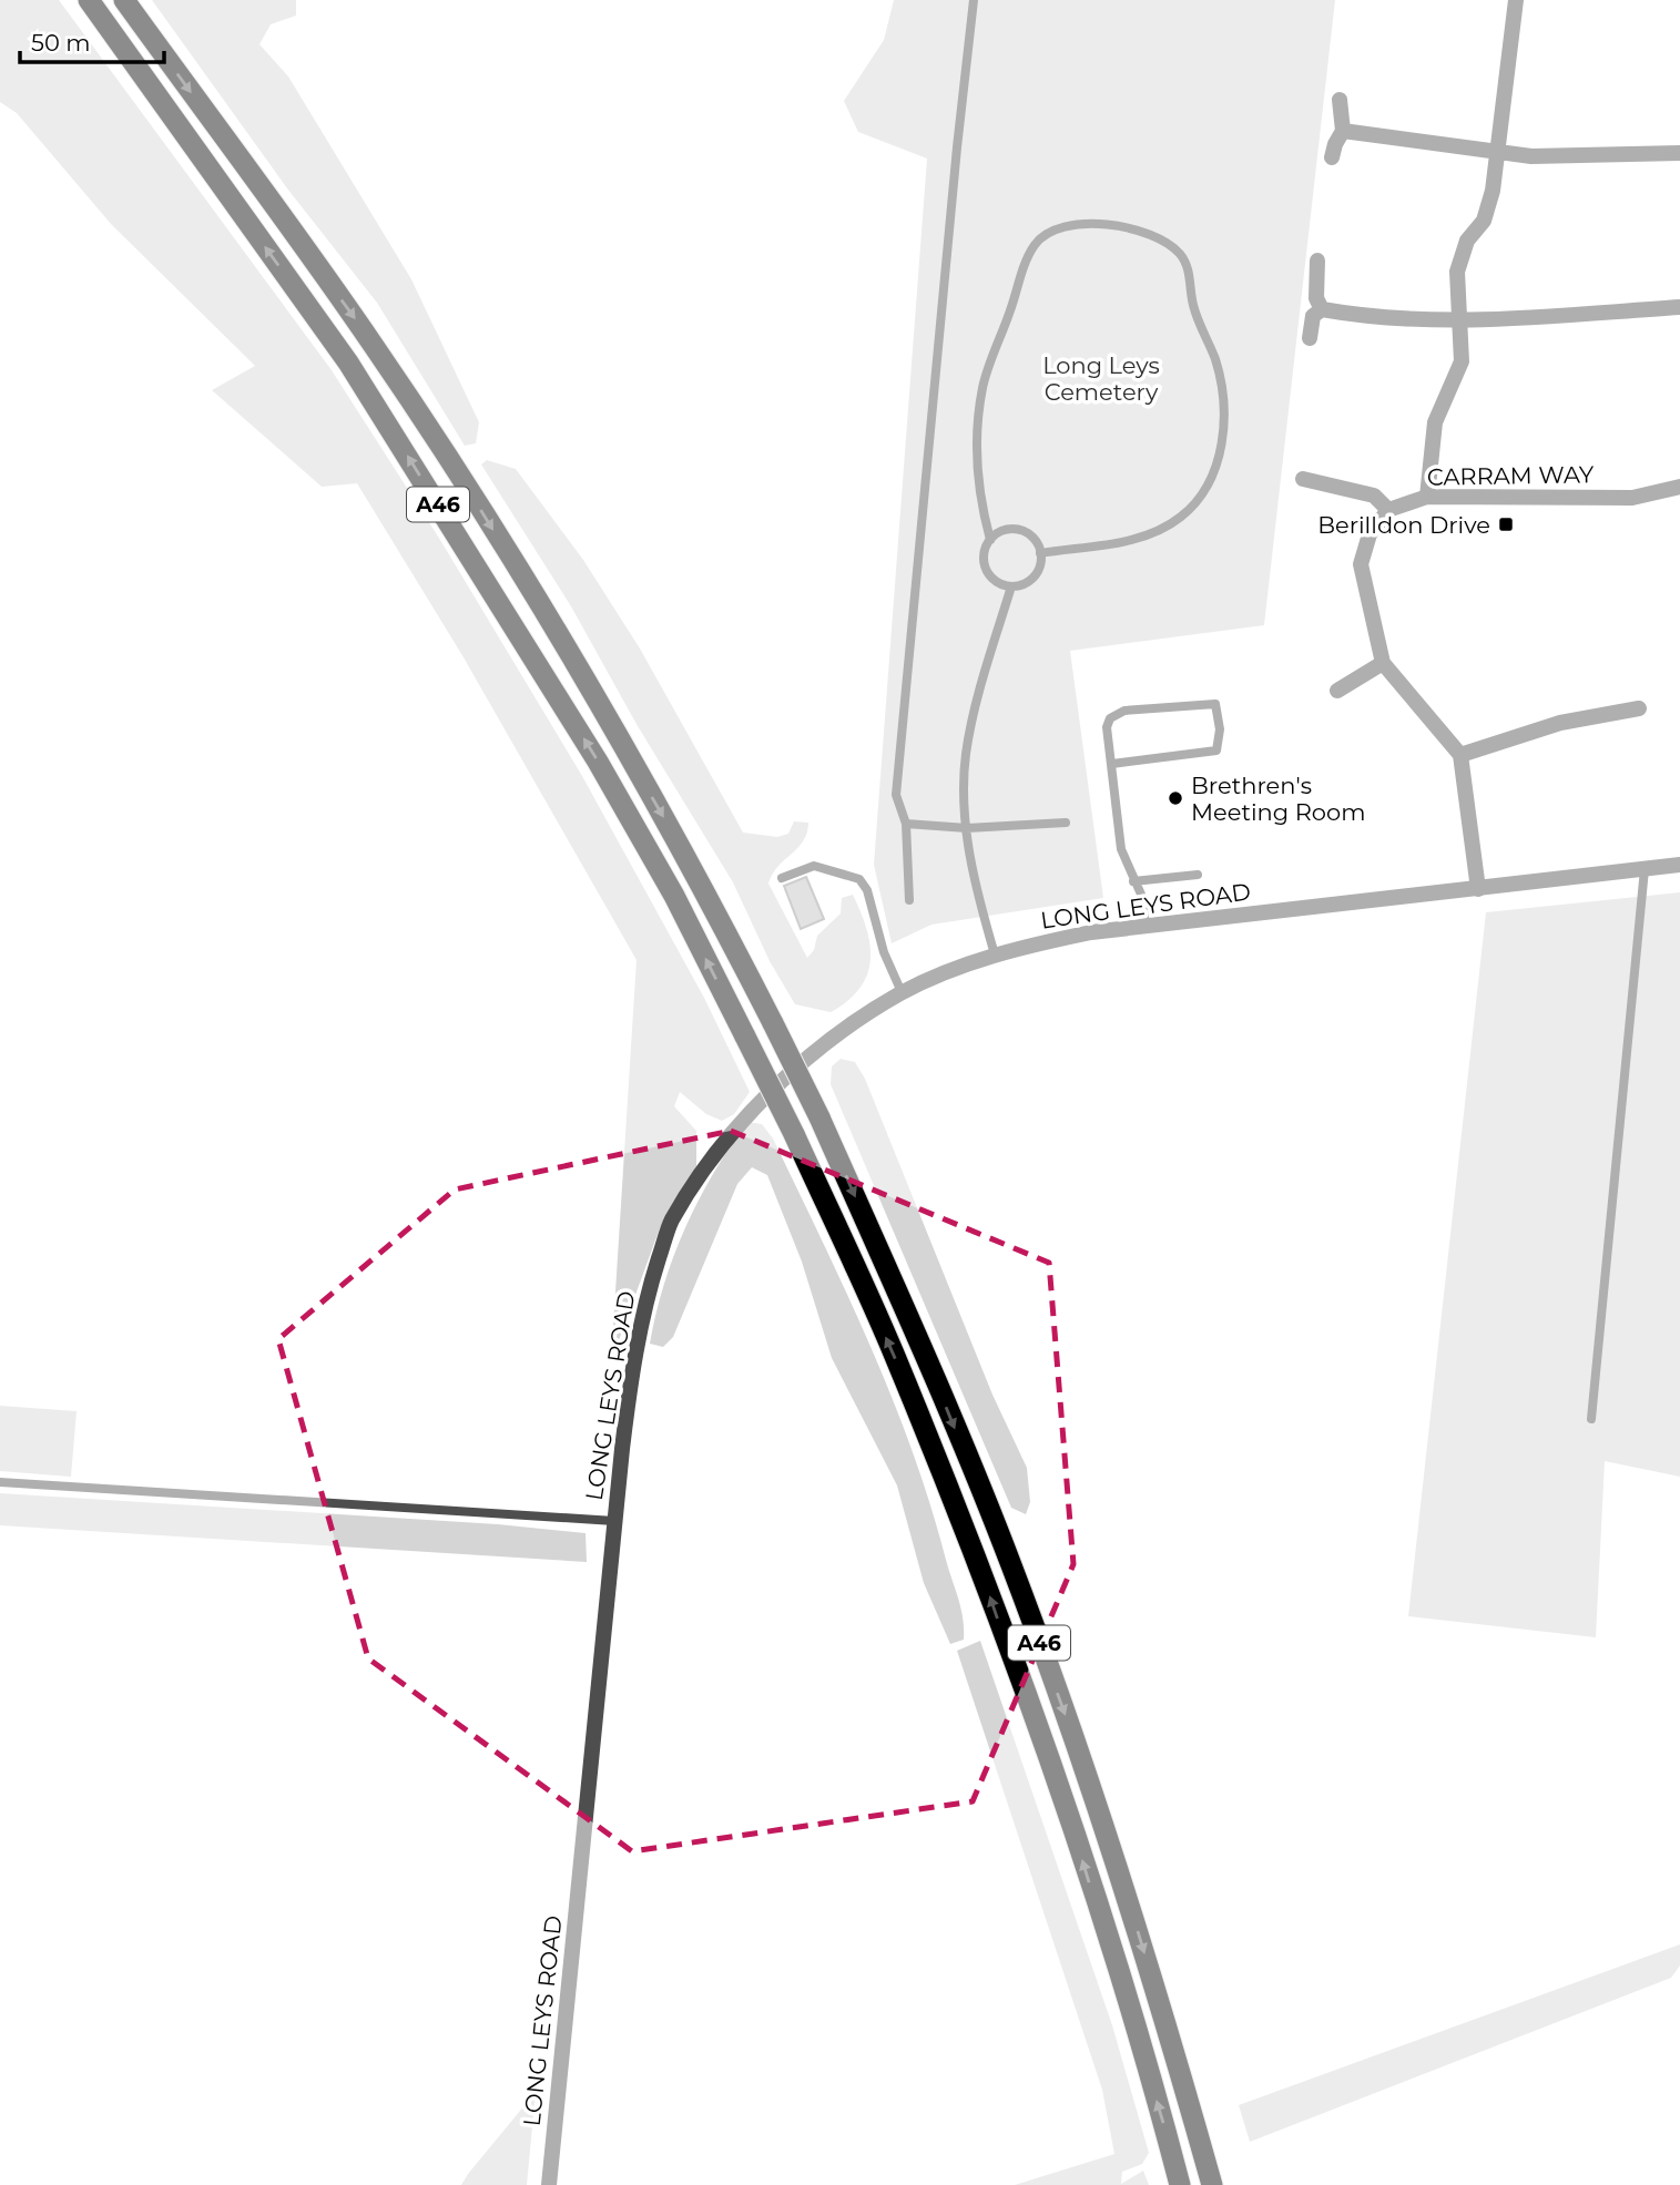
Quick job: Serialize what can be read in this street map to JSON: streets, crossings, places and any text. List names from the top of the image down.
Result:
{
  "streets": {
    "highway": ["A46"],
    "street": ["CARRAM WAY", "LONG LEYS ROAD"]
  },
  "parks": ["Long Leys Cemetery"],
  "places": {
    "transit": ["Berilldon Drive"],
    "other": ["Brethren's Meeting Room"]
  },
  "scale_bar": "50 m"
}
